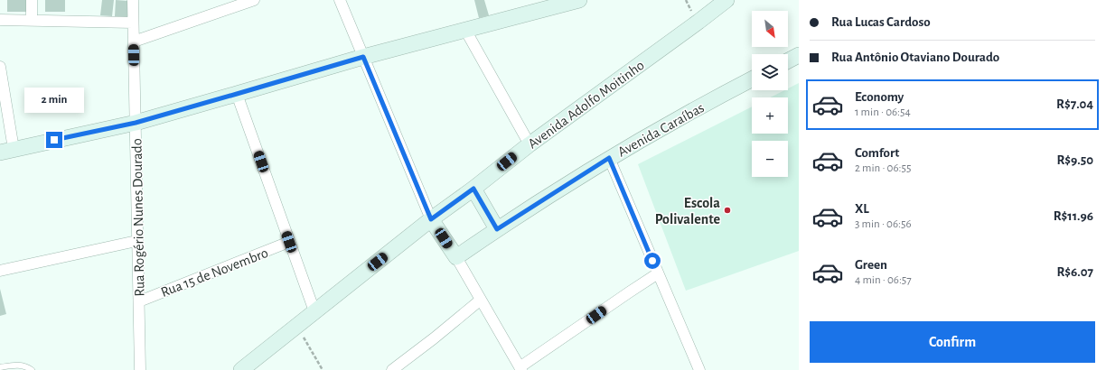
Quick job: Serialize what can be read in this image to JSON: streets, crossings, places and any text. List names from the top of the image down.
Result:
{
  "streets": {
    "main road": ["Avenida Adolfo Moitinho", "Avenida Caraíbas"],
    "street": ["Rua Rogério Nunes Dourado", "Rua 15 de Novembro"]
  },
  "crossings": [
    ["Rua Rogério Nunes Dourado", "Rua 15 de Novembro"]
  ],
  "places": ["Escola Polivalente"],
  "north": "bottom right",
  "page": {
    "banner": ["Rua Lucas Cardoso", "Rua Antônio Otaviano Dourado"],
    "map_buttons": ["+", "−"],
    "list": [
      {
        "name": "Economy",
        "note": "1 min · 06:54",
        "value": "R$7.04"
      },
      {
        "name": "Comfort",
        "note": "2 min · 06:55",
        "value": "R$9.50"
      },
      {
        "name": "XL",
        "note": "3 min · 06:56",
        "value": "R$11.96"
      },
      {
        "name": "Green",
        "note": "4 min · 06:57",
        "value": "R$6.07"
      }
    ],
    "bubble": "2 min",
    "buttons": "Confirm"
  }
}
